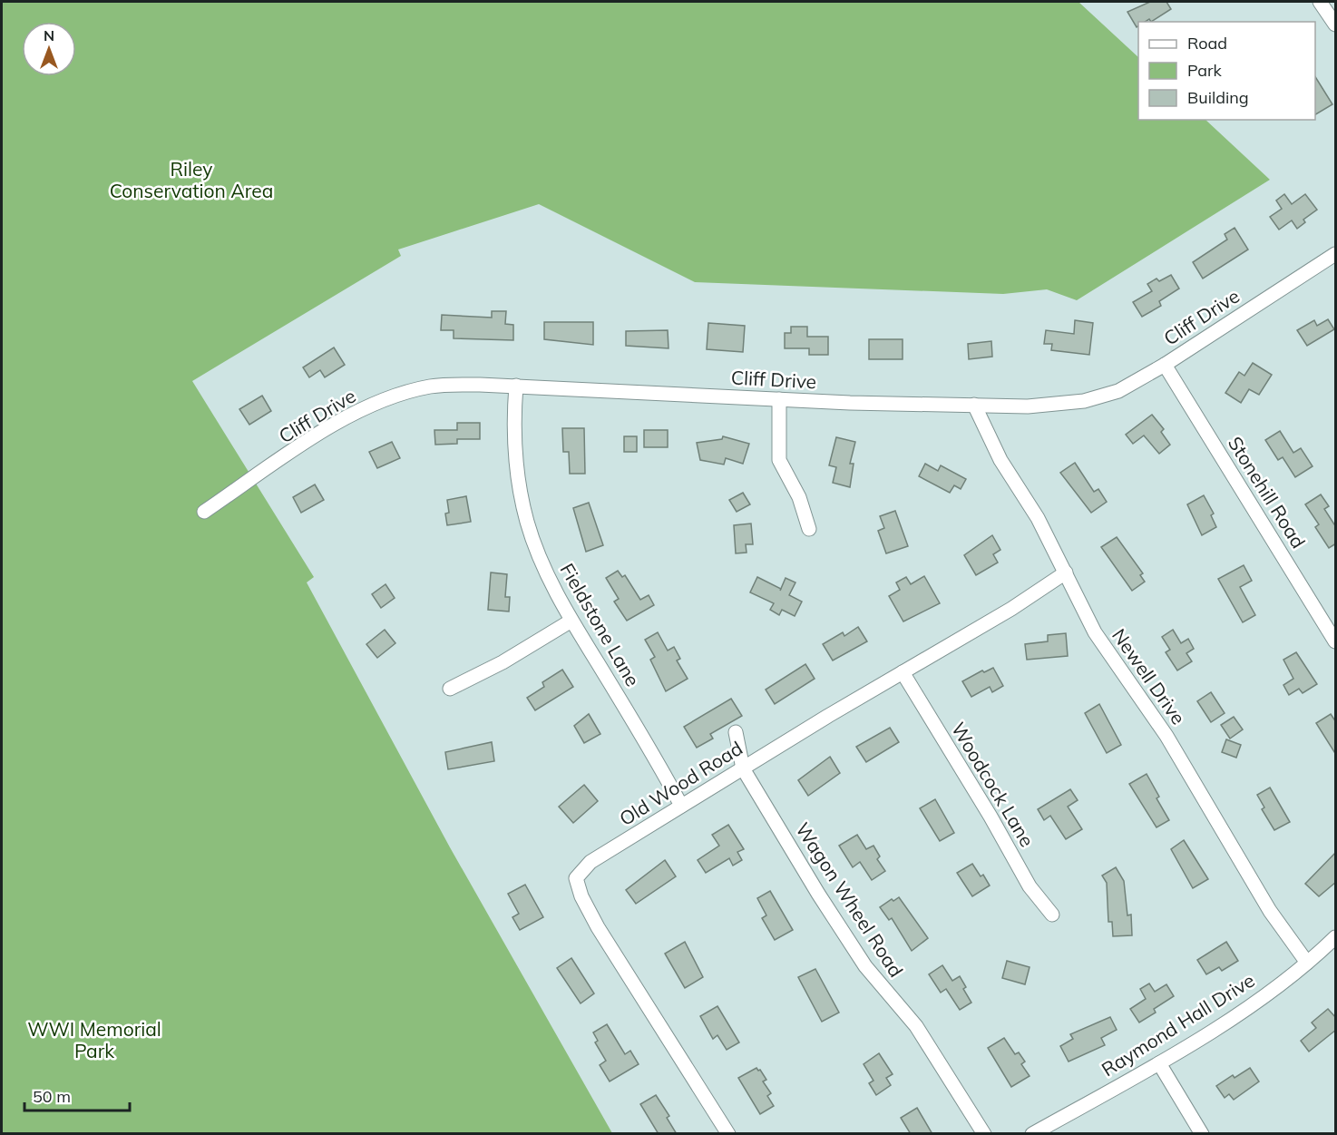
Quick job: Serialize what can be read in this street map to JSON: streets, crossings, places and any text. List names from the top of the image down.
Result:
{
  "streets": {
    "street": [
      "Cliff Drive",
      "Stonehill Road",
      "Fieldstone Lane",
      "Newell Drive",
      "Old Wood Road",
      "Woodcock Lane",
      "Wagon Wheel Road",
      "Raymond Hall Drive"
    ]
  },
  "crossings": [
    ["Cliff Drive", "Stonehill Road"],
    ["Cliff Drive", "Fieldstone Lane"],
    ["Cliff Drive", "Newell Drive"],
    ["Fieldstone Lane", "Old Wood Road"],
    ["Newell Drive", "Old Wood Road"],
    ["Newell Drive", "Raymond Hall Drive"],
    ["Old Wood Road", "Woodcock Lane"],
    ["Old Wood Road", "Wagon Wheel Road"]
  ],
  "parks": ["Riley Conservation Area", "WWI Memorial Park"],
  "legend": ["Road", "Park", "Building"],
  "scale_bar": "50 m",
  "north": "top"
}
